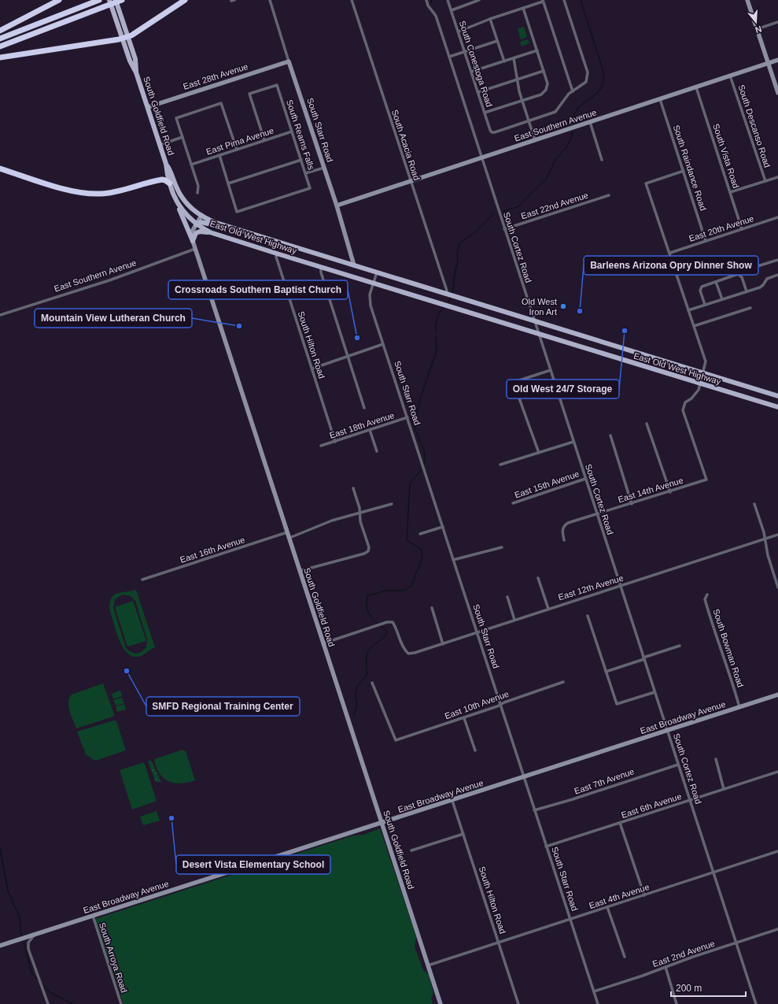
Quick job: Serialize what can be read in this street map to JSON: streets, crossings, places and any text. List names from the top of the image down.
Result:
{
  "streets": {
    "main road": [
      "East 28th Avenue",
      "South Goldfield Road",
      "East Southern Avenue",
      "South Starr Road",
      "East Old West Highway",
      "East Broadway Avenue"
    ],
    "street": [
      "South Conestoga Road",
      "South Descanso Road",
      "South Reams Falls",
      "East Pima Avenue",
      "South Acacia Road",
      "South Vista Road",
      "South Raindance Road",
      "East 22nd Avenue",
      "East 20th Avenue",
      "South Cortez Road",
      "South Hilton Road",
      "East 18th Avenue",
      "East 15th Avenue",
      "East 14th Avenue",
      "East 16th Avenue",
      "East 12th Avenue",
      "South Bowman Road",
      "East 10th Avenue",
      "East 7th Avenue",
      "East 6th Avenue",
      "East 4th Avenue",
      "East 2nd Avenue",
      "South Arroya Road"
    ]
  },
  "crossings": [
    ["East 28th Avenue", "South Goldfield Road"],
    ["East 28th Avenue", "South Starr Road"],
    ["South Goldfield Road", "East Southern Avenue"],
    ["South Goldfield Road", "East Old West Highway"],
    ["South Goldfield Road", "East 16th Avenue"],
    ["South Goldfield Road", "East 12th Avenue"],
    ["South Goldfield Road", "East Broadway Avenue"],
    ["South Goldfield Road", "East 4th Avenue"],
    ["East Southern Avenue", "South Descanso Road"],
    ["East Southern Avenue", "South Starr Road"],
    ["East Southern Avenue", "South Acacia Road"],
    ["East Southern Avenue", "South Vista Road"],
    ["East Southern Avenue", "South Raindance Road"],
    ["East Southern Avenue", "South Cortez Road"],
    ["South Starr Road", "East Old West Highway"],
    ["South Starr Road", "East 18th Avenue"],
    ["South Starr Road", "East 12th Avenue"],
    ["South Starr Road", "East 10th Avenue"],
    ["South Starr Road", "East Broadway Avenue"],
    ["South Starr Road", "East 7th Avenue"],
    ["South Starr Road", "East 6th Avenue"],
    ["South Starr Road", "East 4th Avenue"],
    ["South Starr Road", "East 2nd Avenue"],
    ["South Reams Falls", "East Pima Avenue"],
    ["South Acacia Road", "East Old West Highway"],
    ["South Vista Road", "East 20th Avenue"],
    ["South Raindance Road", "East 20th Avenue"],
    ["East 22nd Avenue", "South Cortez Road"],
    ["East Old West Highway", "South Cortez Road"],
    ["East Old West Highway", "South Hilton Road"],
    ["East Old West Highway", "East 14th Avenue"],
    ["South Cortez Road", "East 15th Avenue"],
    ["South Cortez Road", "East 14th Avenue"],
    ["South Cortez Road", "East 12th Avenue"],
    ["South Cortez Road", "East Broadway Avenue"],
    ["South Cortez Road", "East 7th Avenue"],
    ["South Cortez Road", "East 6th Avenue"],
    ["South Cortez Road", "East 4th Avenue"],
    ["South Cortez Road", "East 2nd Avenue"],
    ["South Hilton Road", "East 18th Avenue"],
    ["South Hilton Road", "East Broadway Avenue"],
    ["South Hilton Road", "East 4th Avenue"],
    ["South Bowman Road", "East Broadway Avenue"],
    ["East Broadway Avenue", "South Arroya Road"]
  ],
  "places": [
    "Old West Iron Art",
    "Barleens Arizona Opry Dinner Show",
    "Mountain View Lutheran Church",
    "Old West 24/7 Storage",
    "Crossroads Southern Baptist Church",
    "SMFD Regional Training Center",
    "Desert Vista Elementary School"
  ],
  "scale_bar": "200 m",
  "north": "bottom"
}
